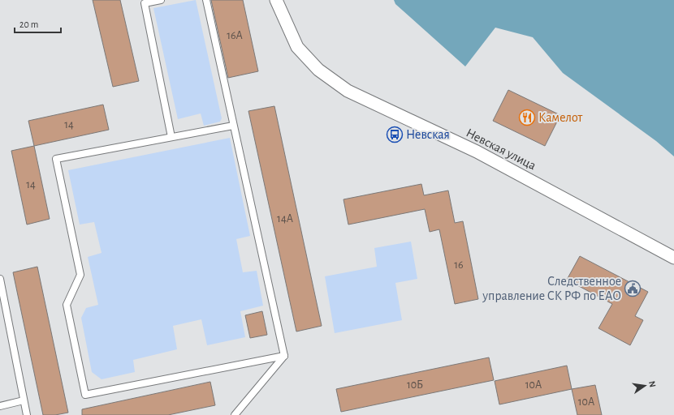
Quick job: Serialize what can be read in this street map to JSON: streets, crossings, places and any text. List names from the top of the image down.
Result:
{
  "streets": {
    "street": ["Невская улица"]
  },
  "places": {
    "restaurant": ["Камелот"],
    "bus stop": ["Невская"],
    "public building": ["Следственное управление СК РФ по ЕАО"]
  },
  "house_numbers": [
    "16А",
    "14",
    "14",
    "14А",
    "16",
    "10Б",
    "10А",
    "10А"
  ],
  "scale_bar": "20 m",
  "north": "right"
}
